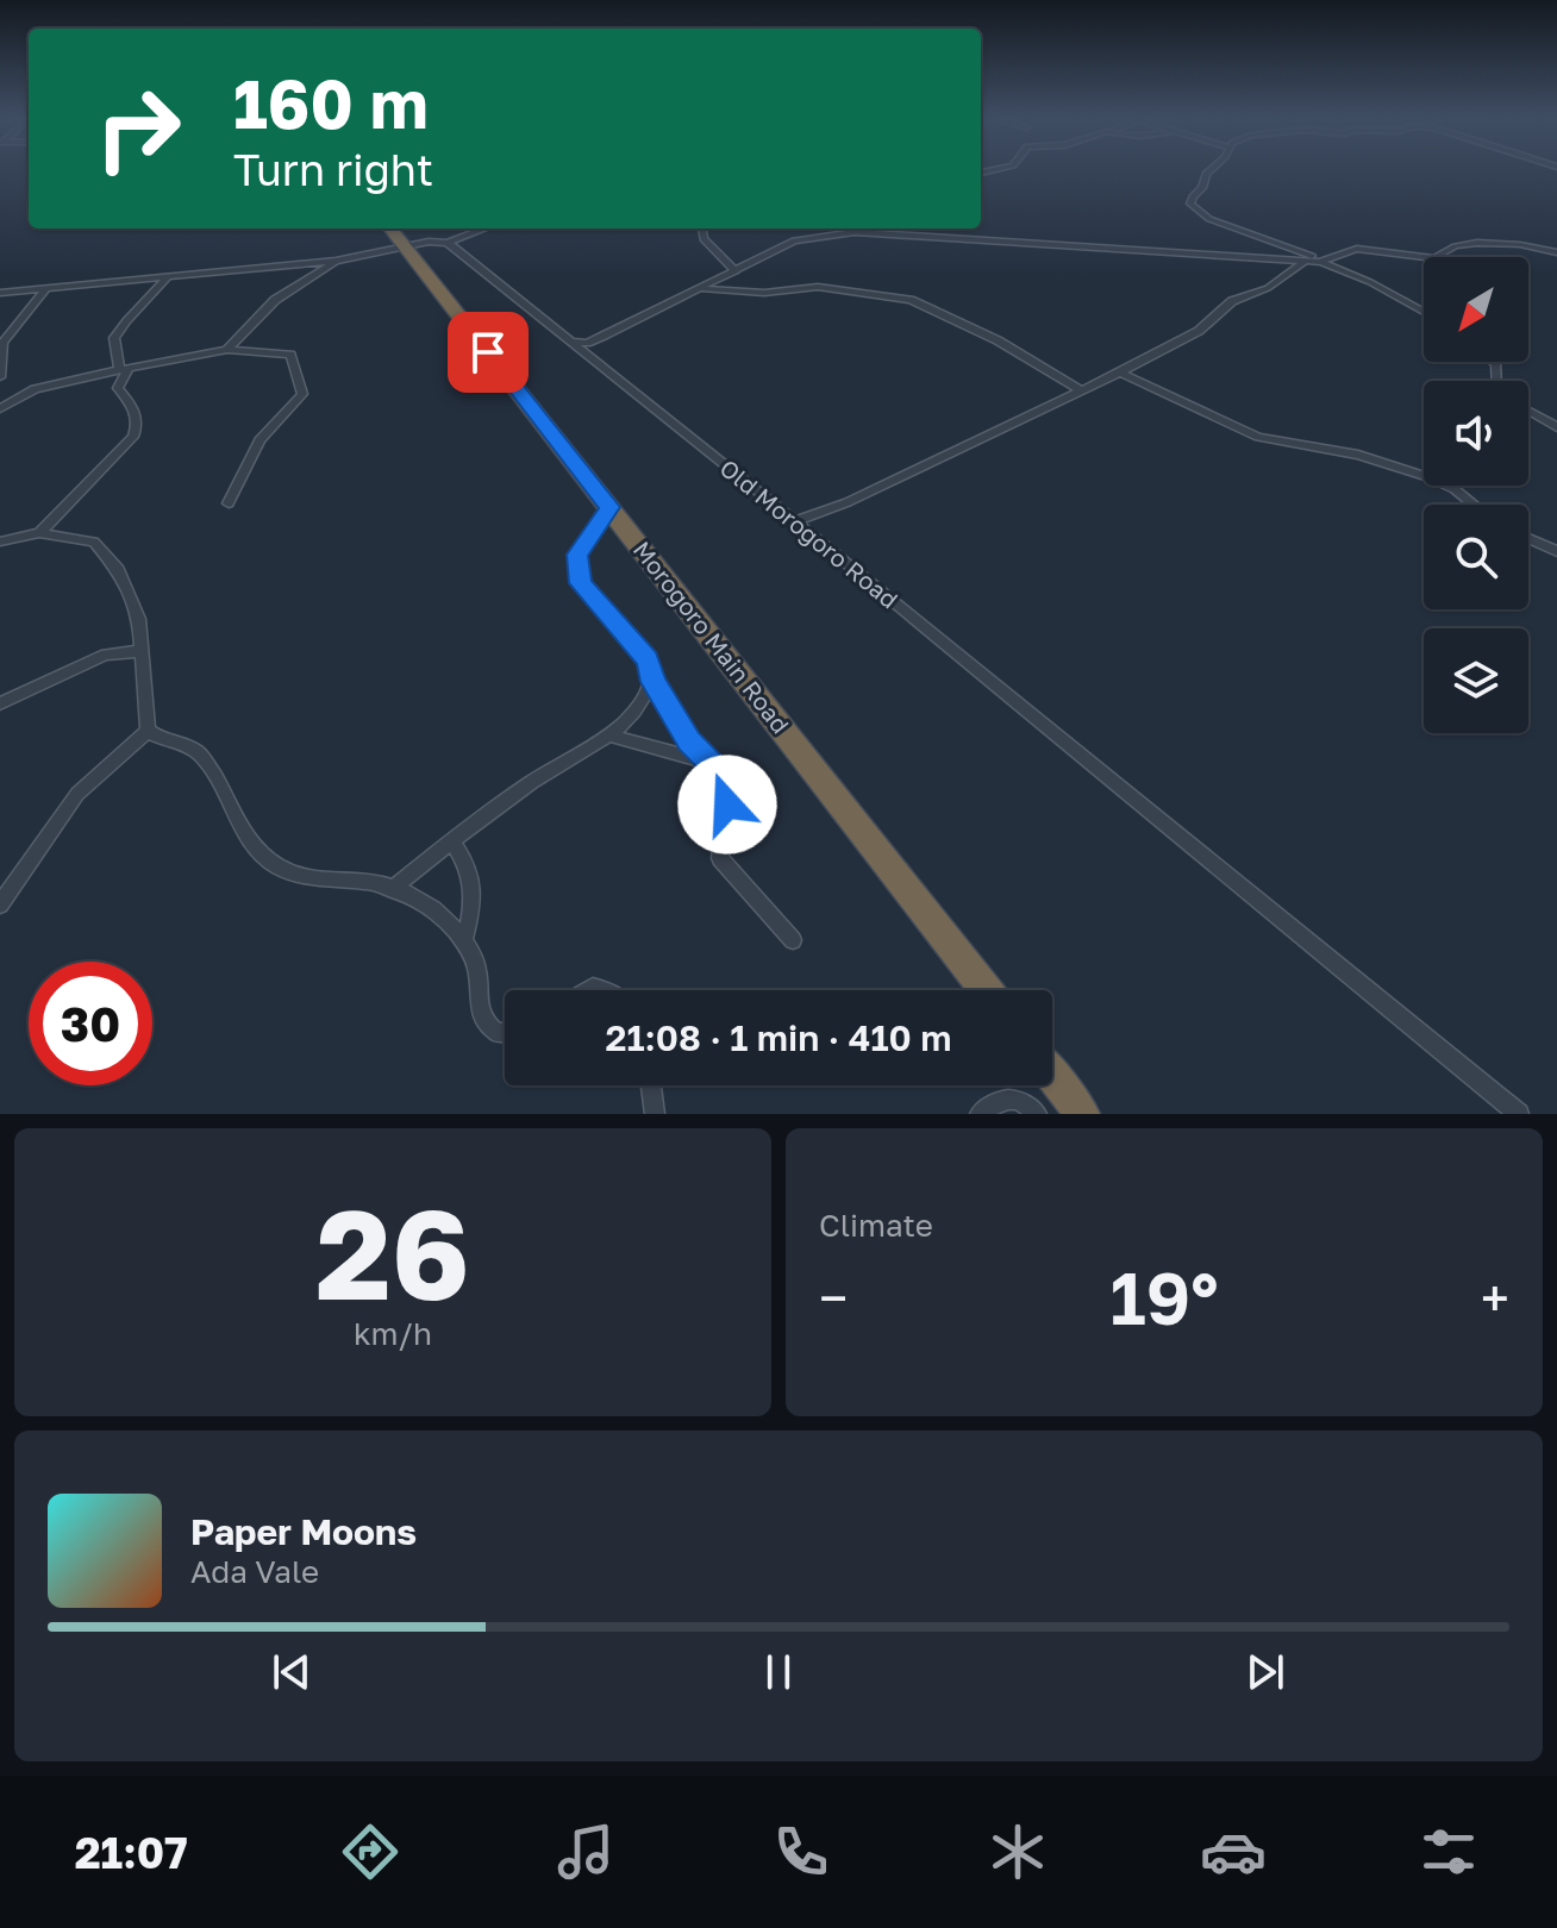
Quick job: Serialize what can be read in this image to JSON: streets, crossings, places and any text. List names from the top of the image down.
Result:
{
  "streets": {
    "highway": ["Morogoro Main Road"],
    "street": ["Old Morogoro Road"]
  },
  "north": "bottom left",
  "page": {
    "turn": ["160 m", "Turn right"],
    "limit": "30",
    "trip": "21:08 · 1 min · 410 m",
    "tile": [
      ["26", "km/h"],
      "Climate"
    ],
    "heat": ["−", "19°", "+"],
    "song": ["Paper Moons", "Ada Vale"],
    "tabs": "21:07"
  }
}
